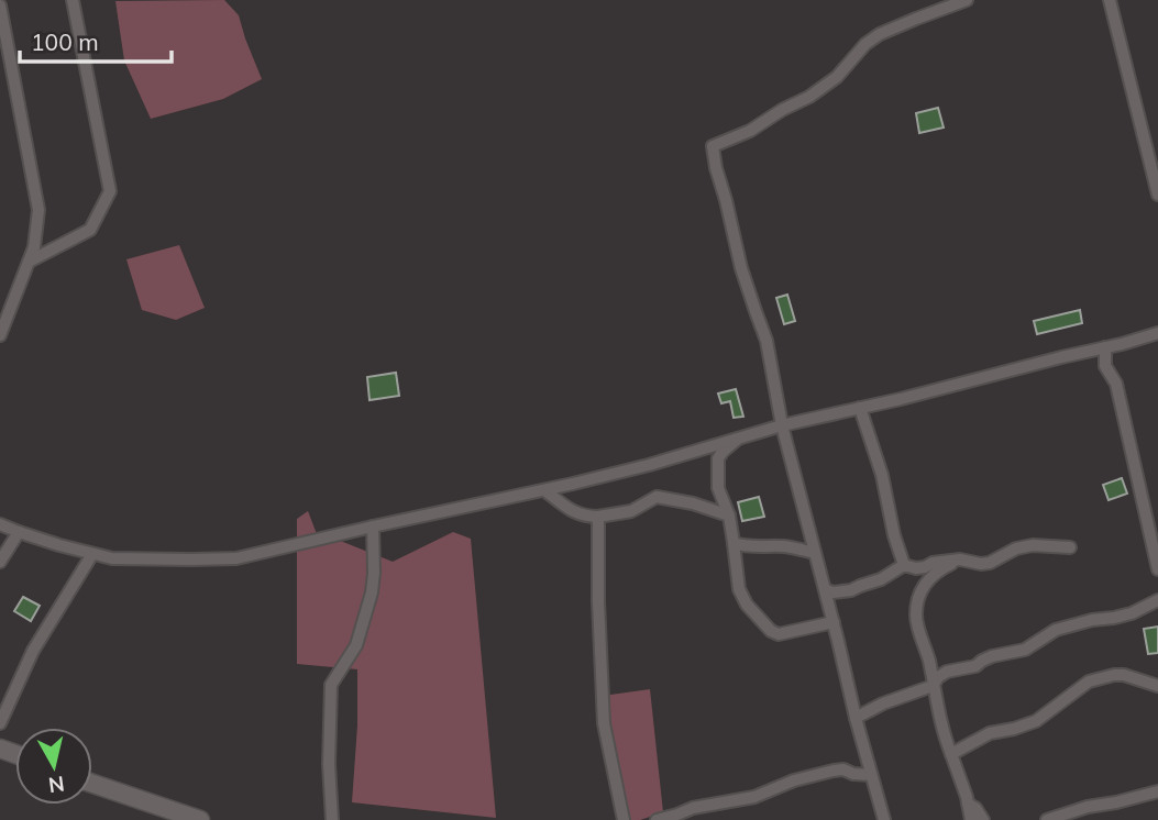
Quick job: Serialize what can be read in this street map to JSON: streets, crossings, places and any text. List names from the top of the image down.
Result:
{
  "scale_bar": "100 m",
  "north": "bottom"
}
